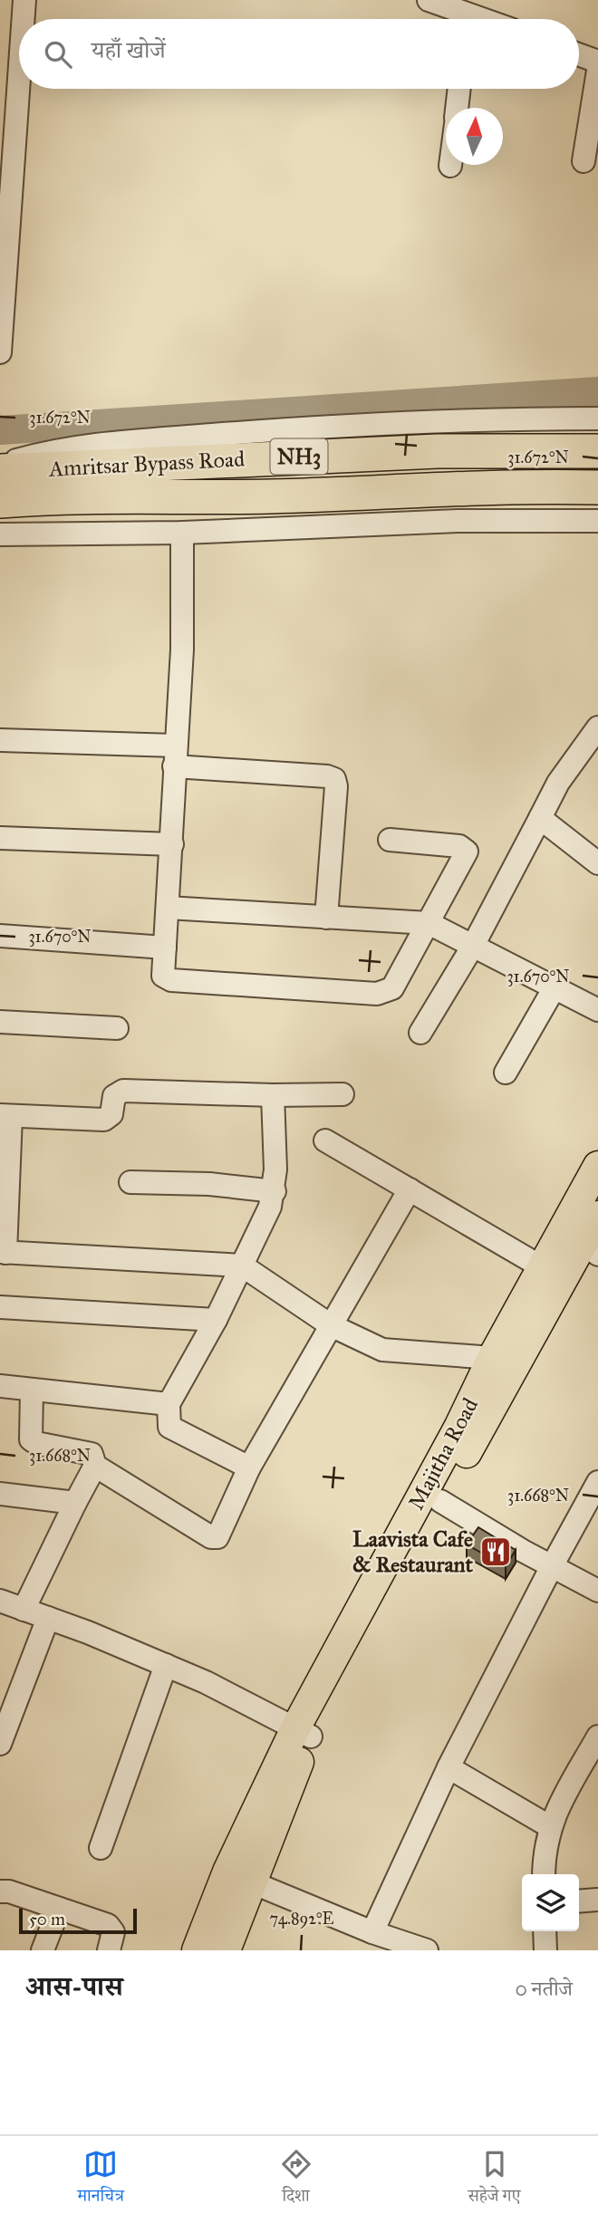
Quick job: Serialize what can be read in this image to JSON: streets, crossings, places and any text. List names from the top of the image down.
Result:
{
  "streets": {
    "highway": ["NH3", "Amritsar Bypass Road"],
    "main road": ["Majitha Road"]
  },
  "places": {
    "restaurant": ["Laavista Cafe & Restaurant"]
  },
  "scale_bar": "50 m",
  "north": "top",
  "page": {
    "search": "यहाँ खोजें",
    "scale": "50 m",
    "heading": ["आस-पास", "0 नतीजे"],
    "nav": ["मानचित्र", "दिशा", "सहेजे गए"]
  },
  "coordinates": [
    "31.672°N",
    "31.670°N",
    "31.668°N",
    "74.892°E"
  ]
}
